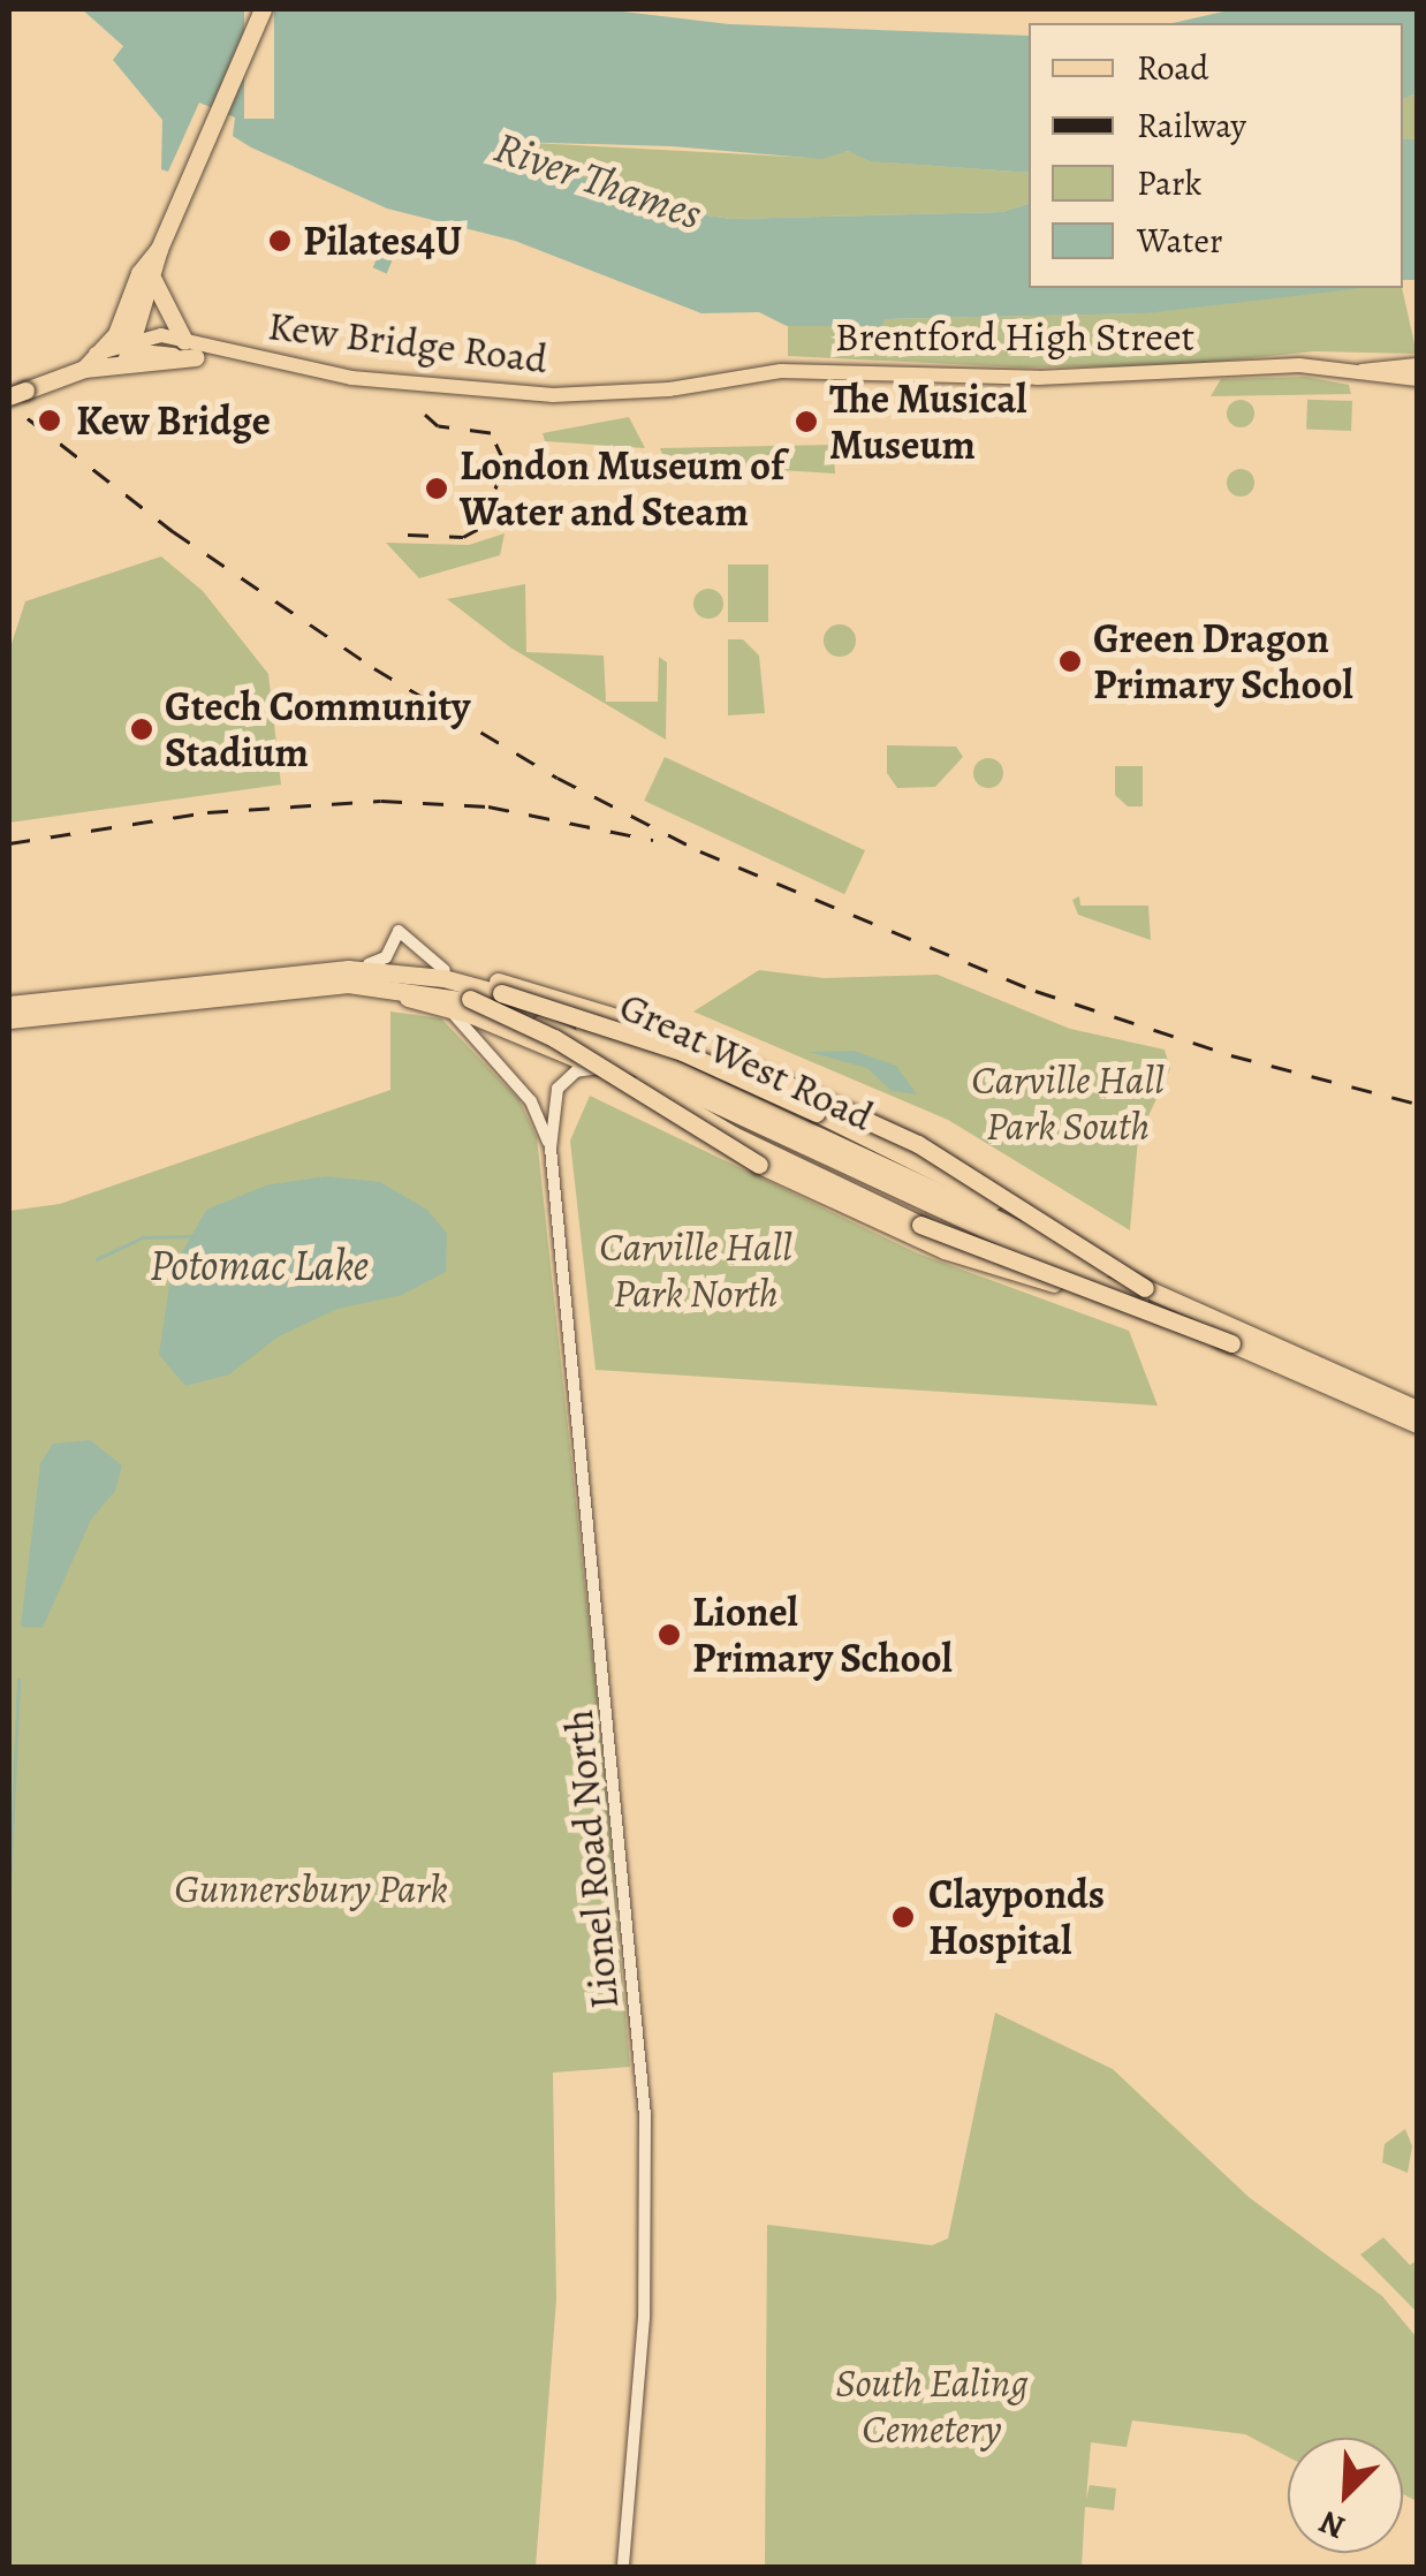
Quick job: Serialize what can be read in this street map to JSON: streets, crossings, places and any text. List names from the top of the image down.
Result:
{
  "streets": {
    "highway": ["Kew Bridge Road", "Great West Road"],
    "main road": ["Brentford High Street"],
    "street": ["Lionel Road North"]
  },
  "crossings": [
    ["Brentford High Street", "Kew Bridge Road"],
    ["Great West Road", "Lionel Road North"]
  ],
  "water": ["River Thames", "Potomac Lake"],
  "parks": [
    "Carville Hall Park South",
    "Carville Hall Park North",
    "Gunnersbury Park",
    "South Ealing Cemetery"
  ],
  "places": [
    "Pilates4U",
    "Kew Bridge",
    "The Musical Museum",
    "London Museum of Water and Steam",
    "Green Dragon Primary School",
    "Gtech Community Stadium",
    "Lionel Primary School",
    "Clayponds Hospital"
  ],
  "legend": [
    "Road",
    "Railway",
    "Park",
    "Water"
  ],
  "north": "bottom left"
}
